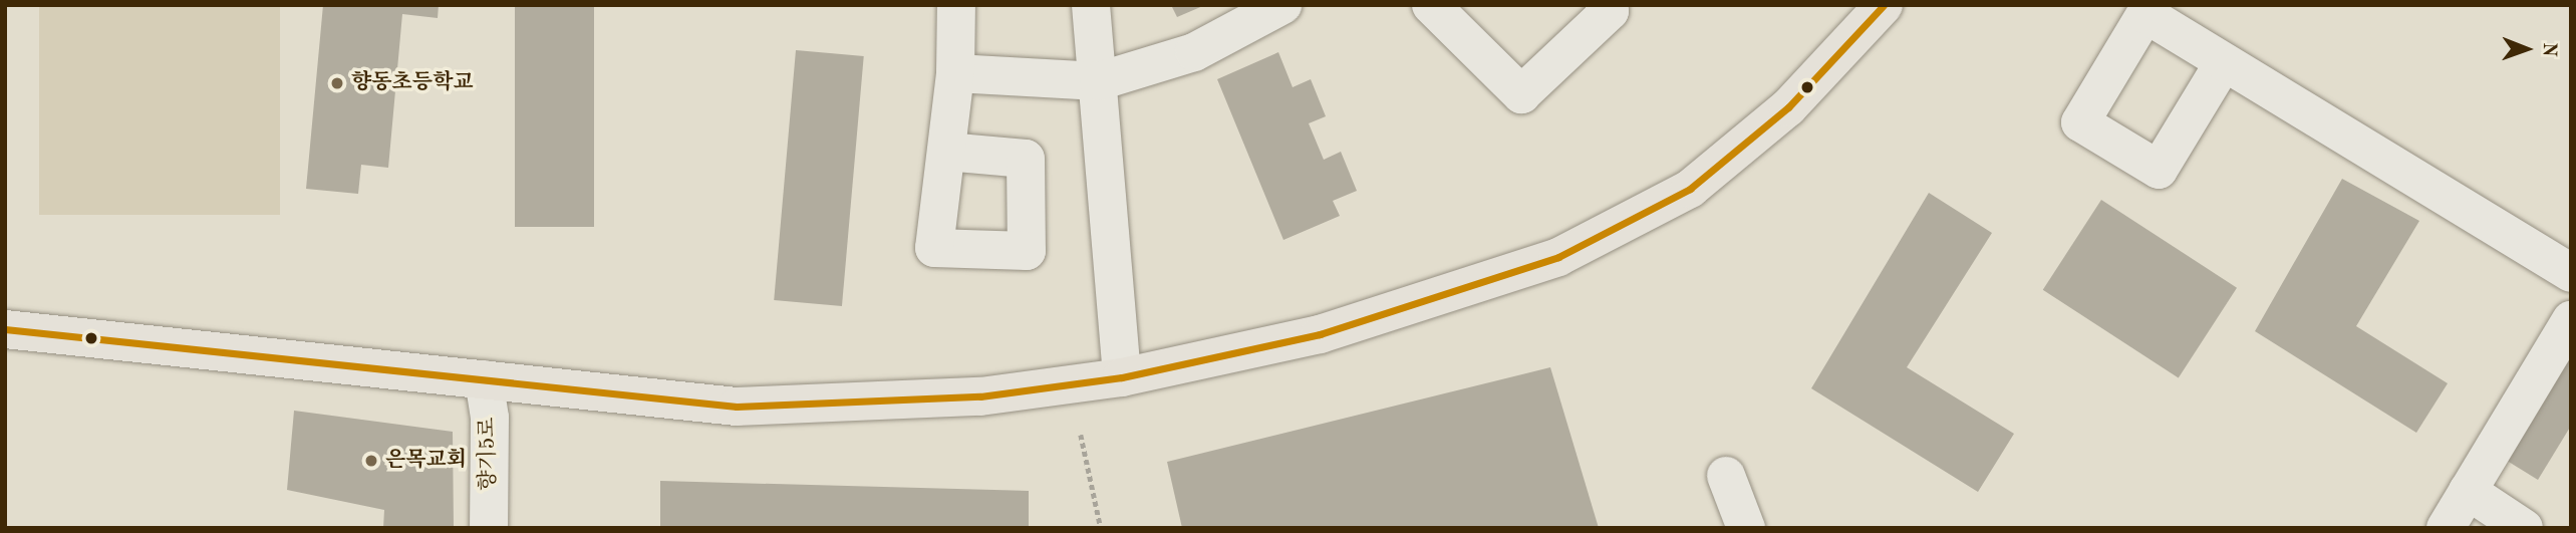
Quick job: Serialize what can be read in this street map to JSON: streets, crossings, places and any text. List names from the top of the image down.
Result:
{
  "streets": {
    "street": ["향기5로"]
  },
  "places": ["향동초등학교", "은목교회"],
  "north": "right"
}
